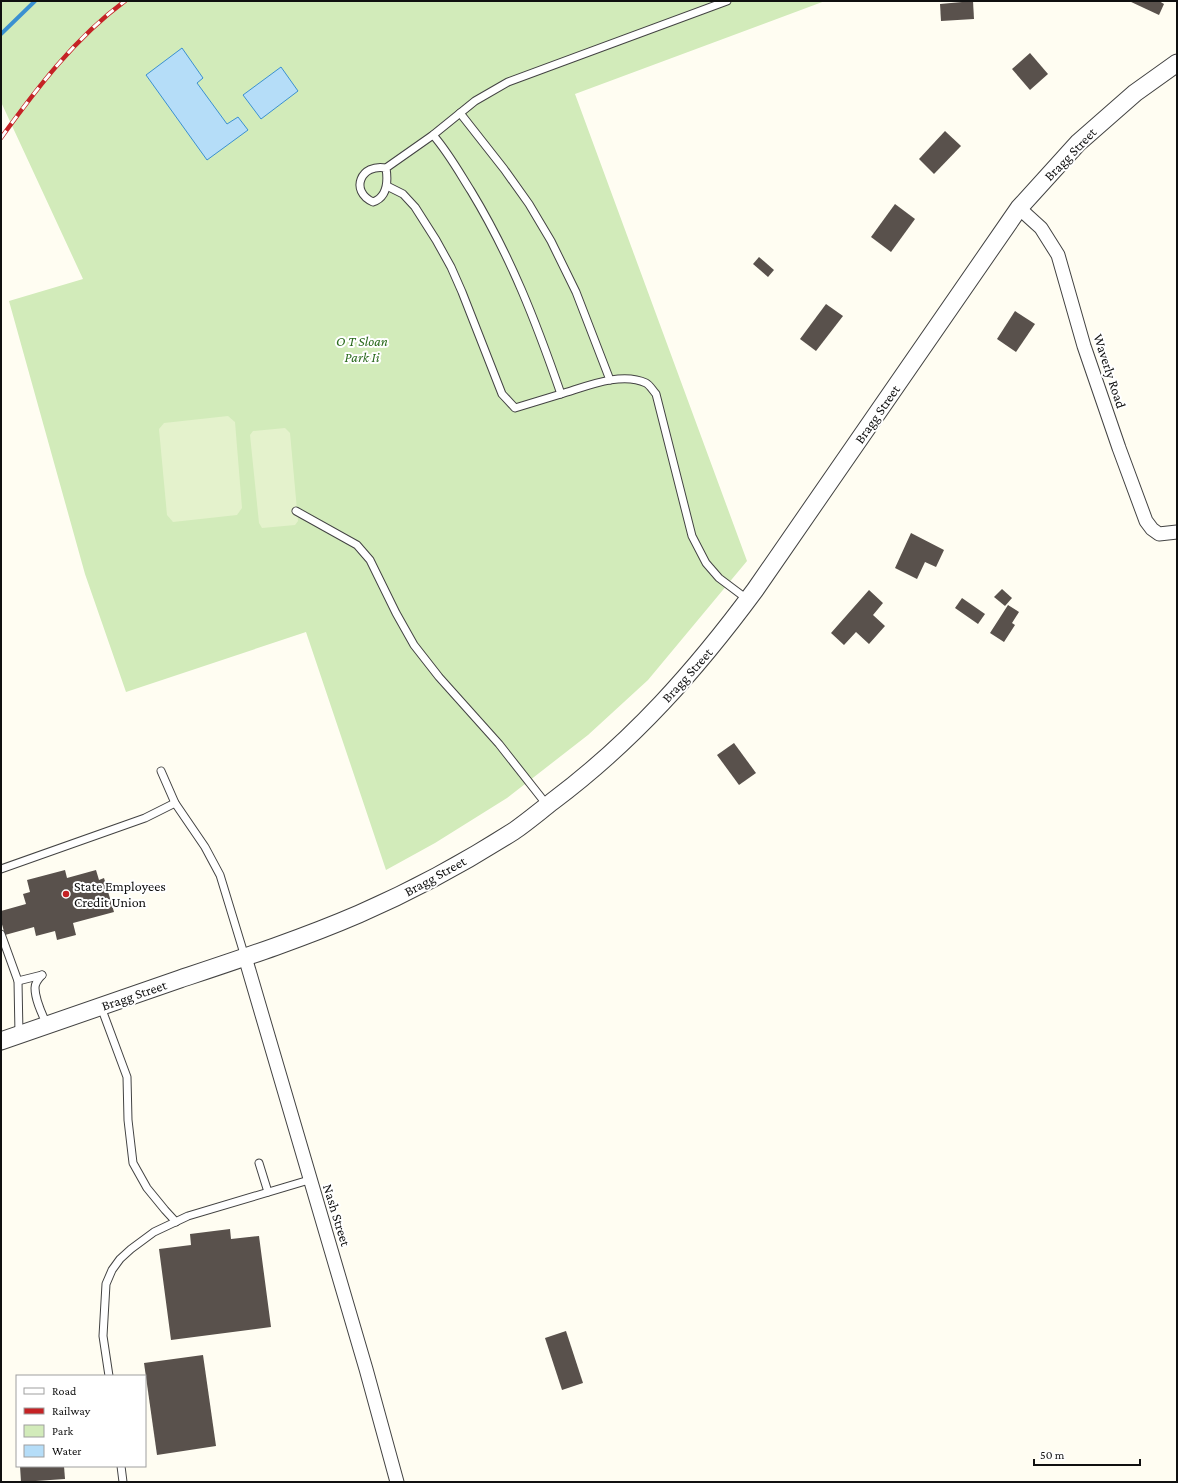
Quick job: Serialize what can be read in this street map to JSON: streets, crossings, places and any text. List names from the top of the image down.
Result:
{
  "streets": {
    "street": ["Bragg Street", "Waverly Road", "Nash Street"]
  },
  "crossings": [
    ["Bragg Street", "Waverly Road"],
    ["Bragg Street", "Nash Street"]
  ],
  "parks": ["O T Sloan Park Ii"],
  "places": ["State Employees Credit Union"],
  "legend": [
    "Road",
    "Railway",
    "Park",
    "Water"
  ],
  "scale_bar": "50 m"
}
